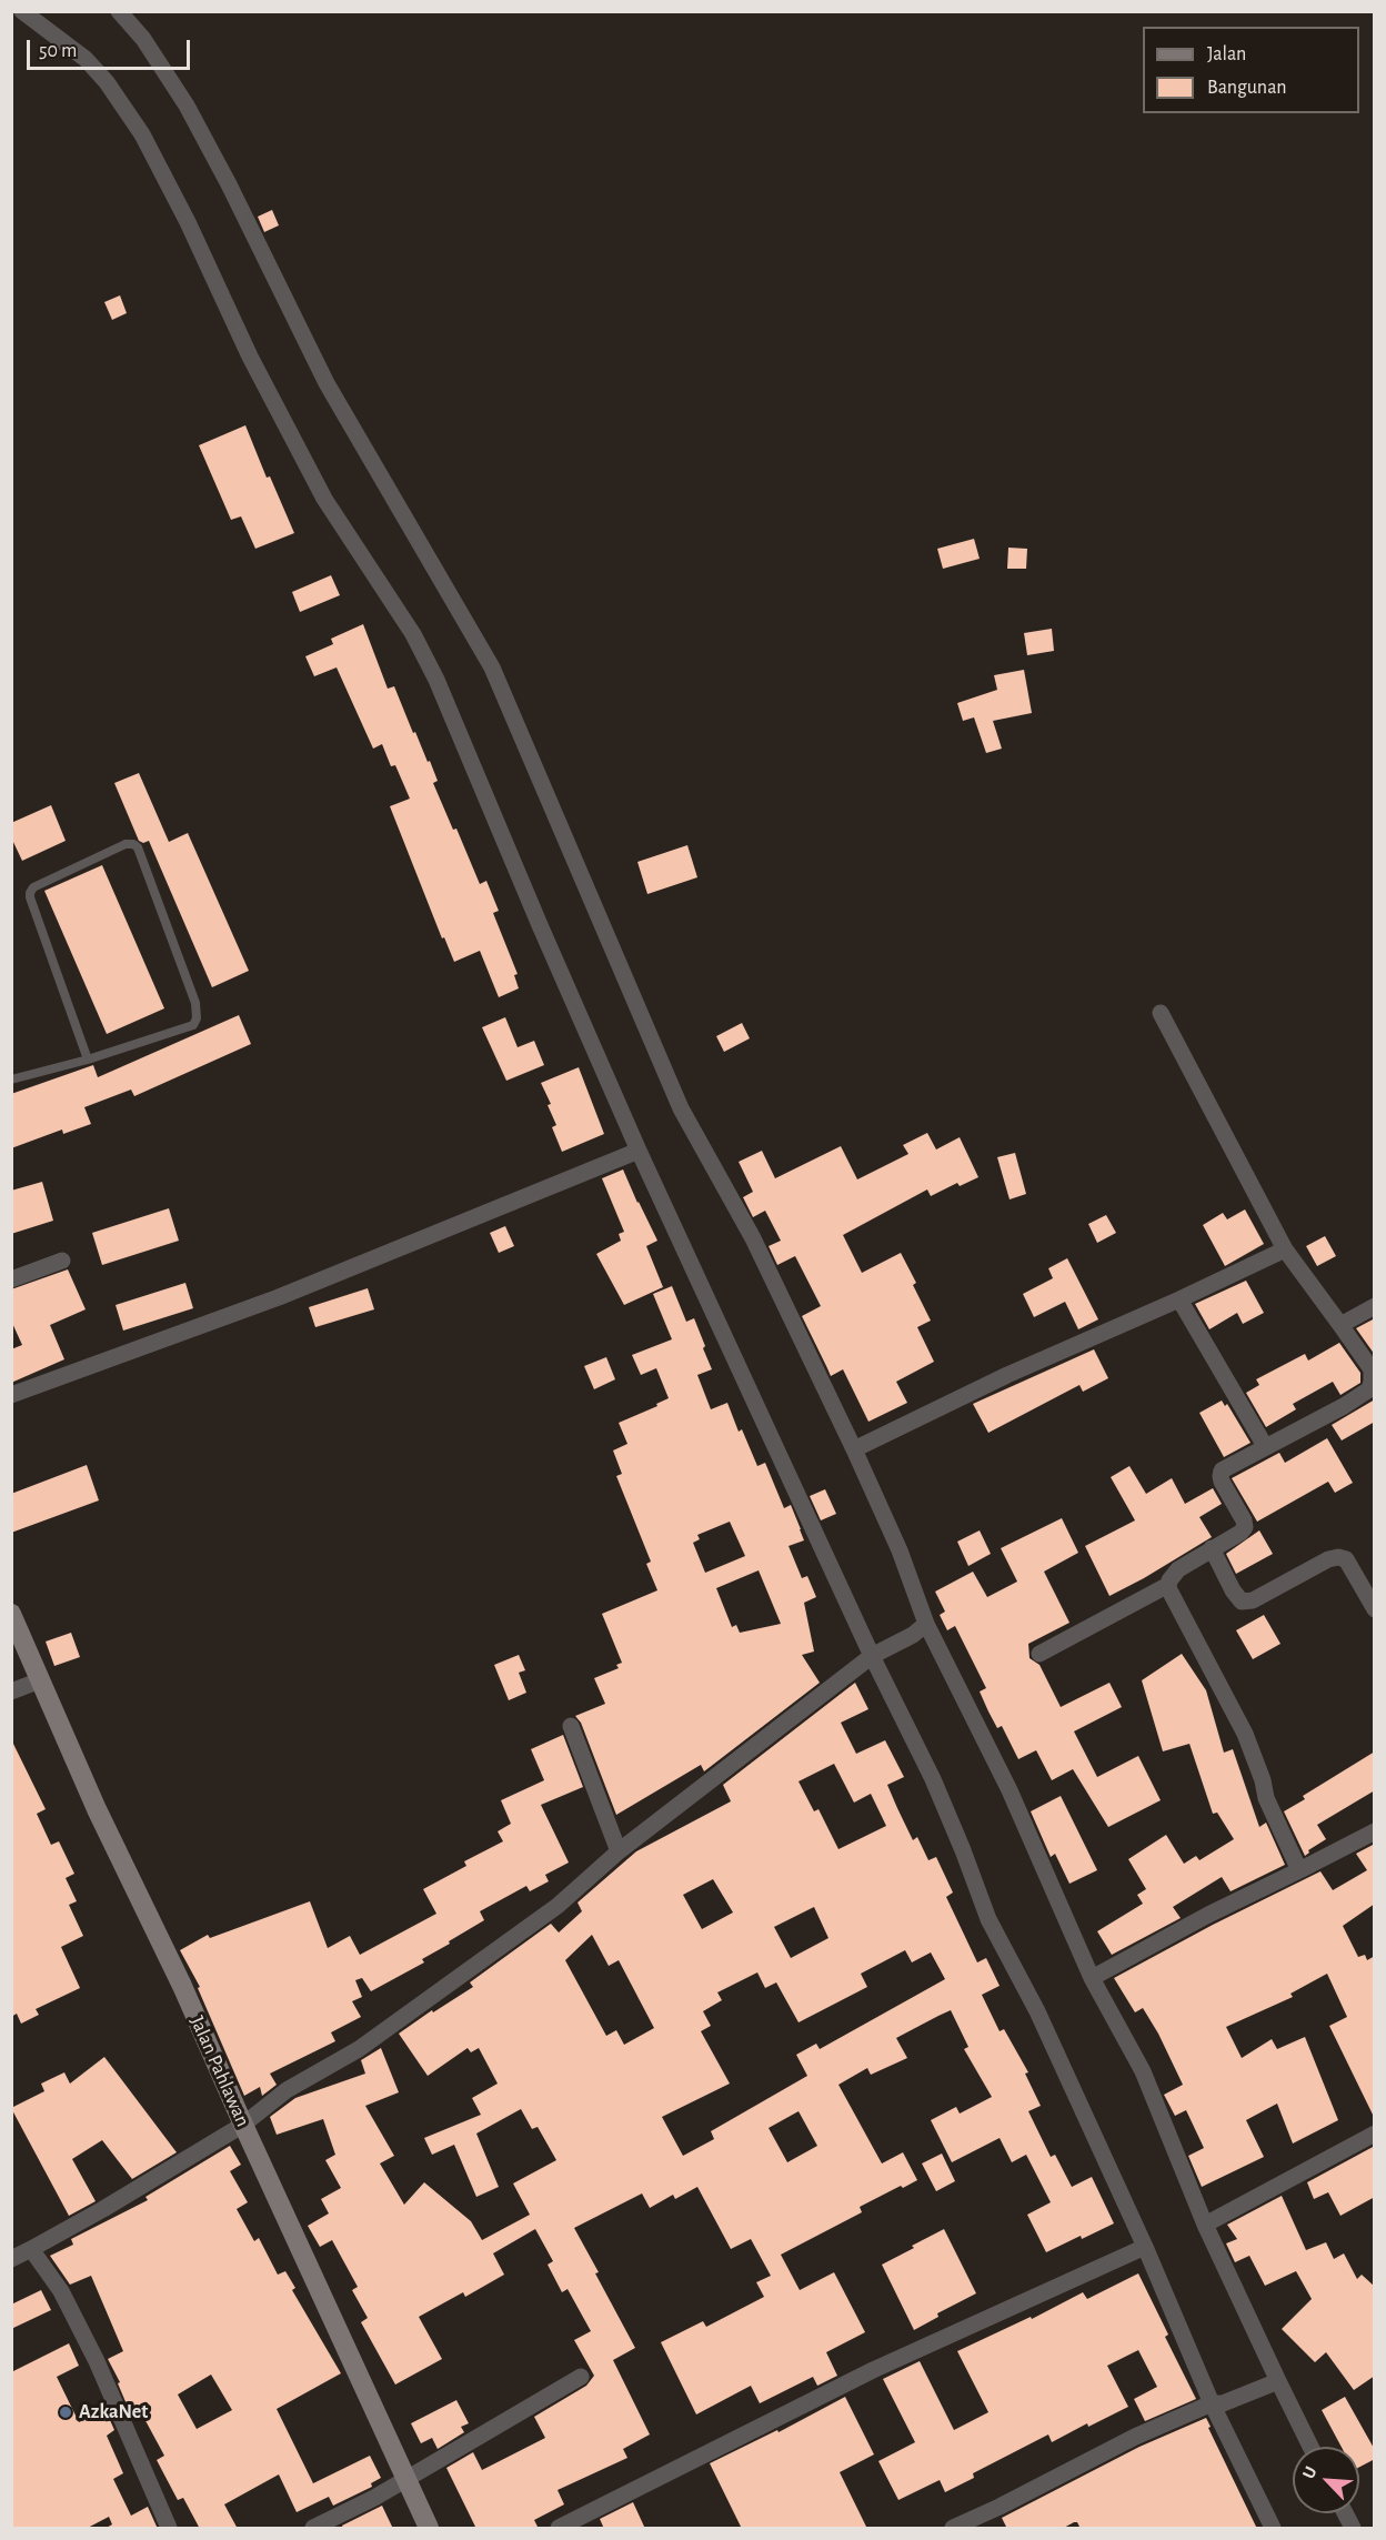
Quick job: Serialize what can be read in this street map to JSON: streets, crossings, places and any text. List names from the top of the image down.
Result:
{
  "streets": {
    "street": ["Jalan Pahlawan"]
  },
  "places": ["AzkaNet"],
  "legend": ["Jalan", "Bangunan"],
  "scale_bar": "50 m",
  "north": "top left"
}
